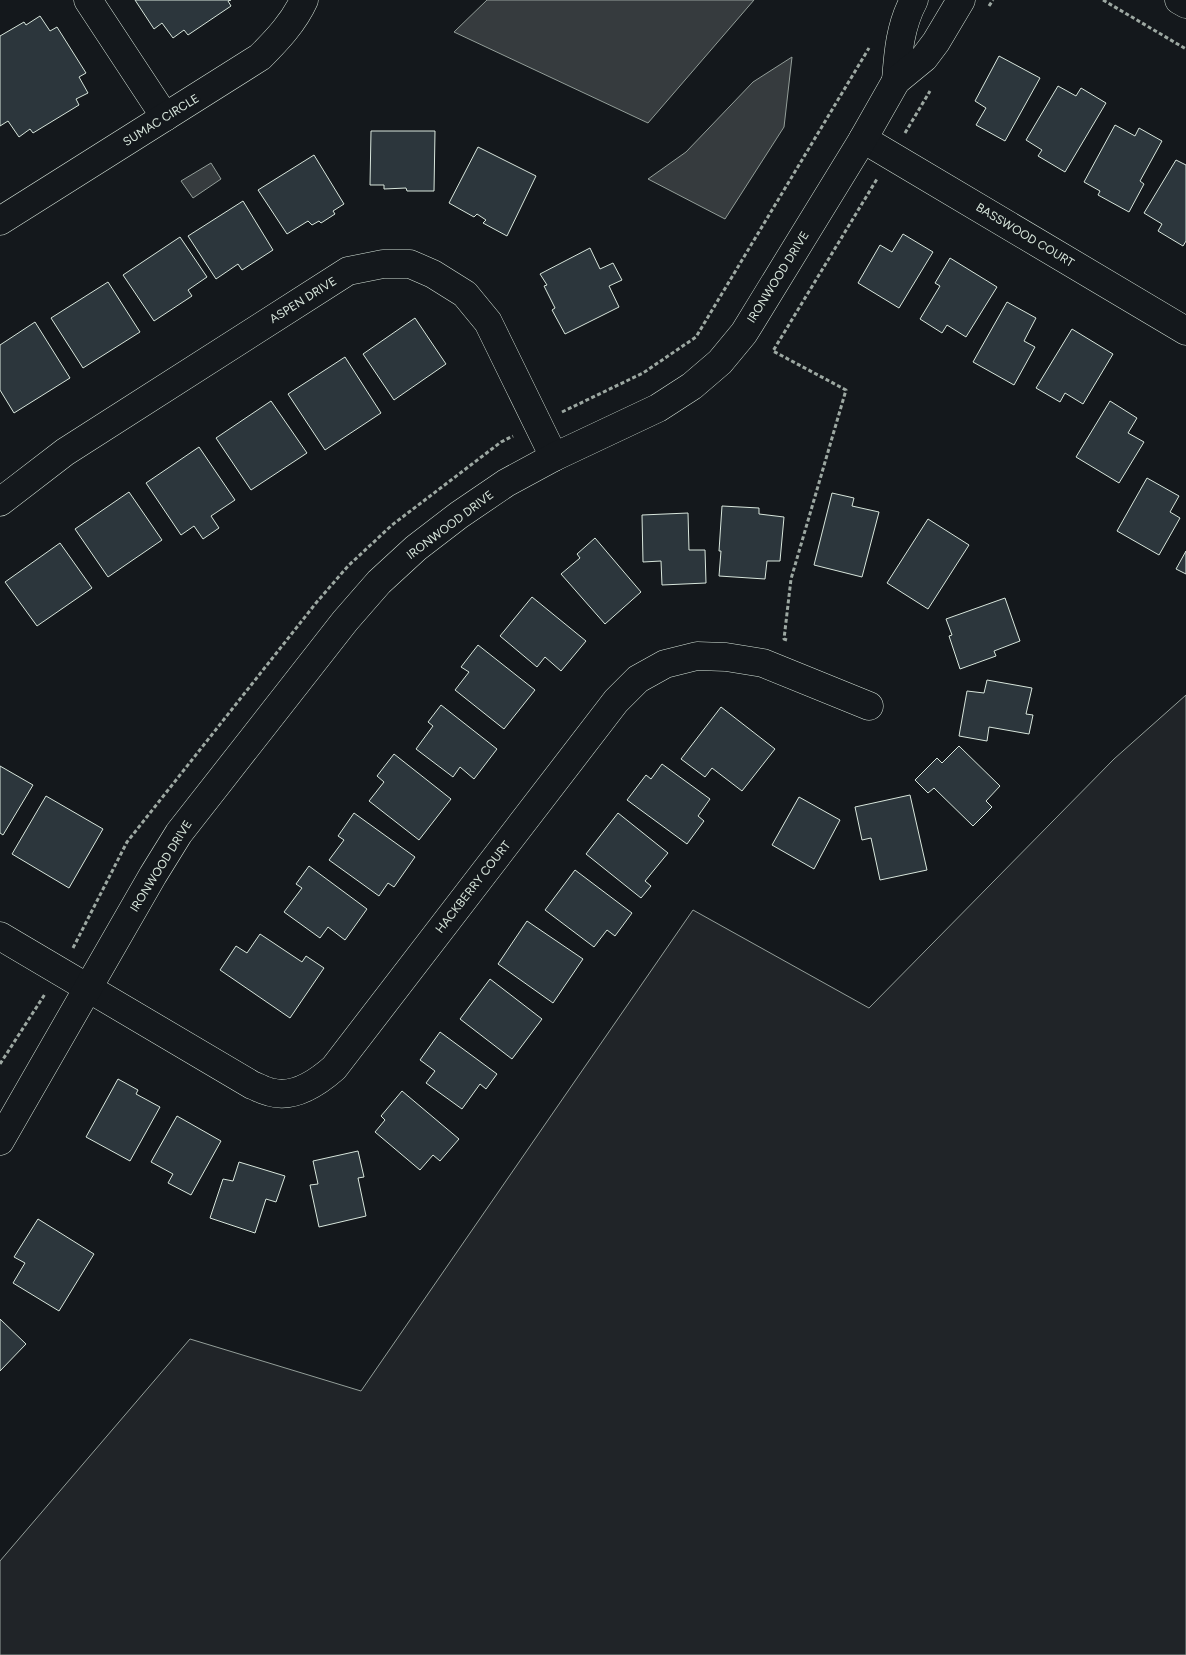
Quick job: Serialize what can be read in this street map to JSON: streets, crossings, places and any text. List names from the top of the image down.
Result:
{
  "streets": {
    "street": [
      "SUMAC CIRCLE",
      "BASSWOOD COURT",
      "IRONWOOD DRIVE",
      "ASPEN DRIVE",
      "HACKBERRY COURT"
    ]
  },
  "crossings": [
    ["BASSWOOD COURT", "IRONWOOD DRIVE"],
    ["IRONWOOD DRIVE", "ASPEN DRIVE"],
    ["IRONWOOD DRIVE", "HACKBERRY COURT"]
  ]
}
